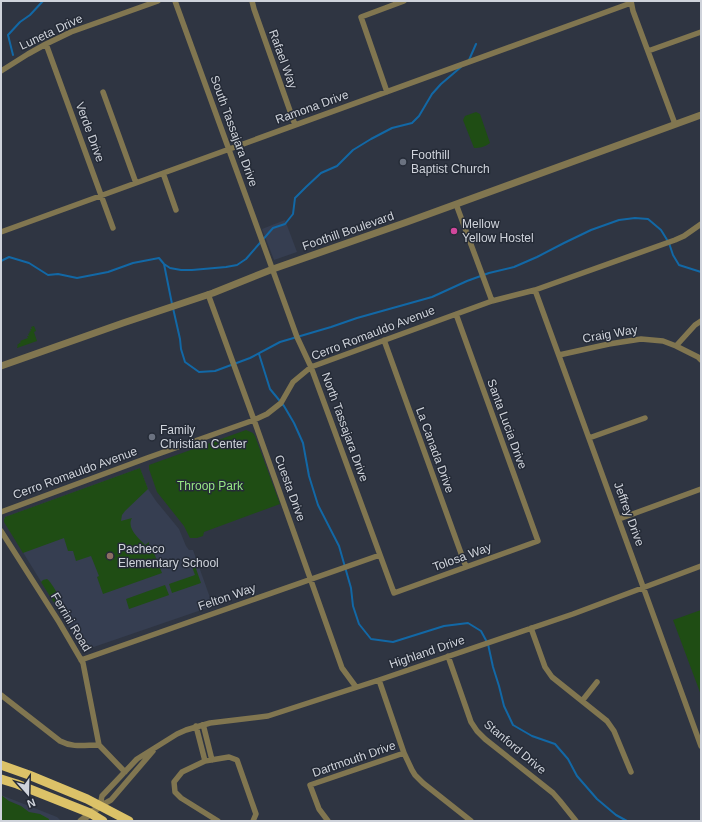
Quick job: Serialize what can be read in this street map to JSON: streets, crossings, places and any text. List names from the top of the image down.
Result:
{
  "streets": {
    "street": [
      "Luneta Drive",
      "Rafael Way",
      "Ramona Drive",
      "South Tassajara Drive",
      "Verde Drive",
      "Foothill Boulevard",
      "Cerro Romauldo Avenue",
      "Craig Way",
      "Santa Lucia Drive",
      "North Tassajara Drive",
      "La Canada Drive",
      "Cuesta Drive",
      "Jeffrey Drive",
      "Tolosa Way",
      "Felton Way",
      "Ferrini Road",
      "Highland Drive",
      "Stanford Drive",
      "Dartmouth Drive"
    ]
  },
  "crossings": [
    ["Luneta Drive", "Verde Drive"],
    ["Rafael Way", "Ramona Drive"],
    ["Ramona Drive", "South Tassajara Drive"],
    ["Ramona Drive", "Verde Drive"],
    ["South Tassajara Drive", "Foothill Boulevard"],
    ["South Tassajara Drive", "North Tassajara Drive"],
    ["Foothill Boulevard", "North Tassajara Drive"],
    ["Foothill Boulevard", "Cuesta Drive"],
    ["Cerro Romauldo Avenue", "Santa Lucia Drive"],
    ["Cerro Romauldo Avenue", "North Tassajara Drive"],
    ["Cerro Romauldo Avenue", "La Canada Drive"],
    ["Cerro Romauldo Avenue", "Cuesta Drive"],
    ["Cerro Romauldo Avenue", "Jeffrey Drive"],
    ["Craig Way", "Jeffrey Drive"],
    ["Santa Lucia Drive", "Tolosa Way"],
    ["North Tassajara Drive", "Tolosa Way"],
    ["North Tassajara Drive", "Felton Way"],
    ["La Canada Drive", "Tolosa Way"],
    ["Cuesta Drive", "Felton Way"],
    ["Cuesta Drive", "Highland Drive"],
    ["Jeffrey Drive", "Highland Drive"],
    ["Felton Way", "Ferrini Road"],
    ["Highland Drive", "Stanford Drive"]
  ],
  "parks": ["Throop Park"],
  "places": [
    "Foothill Baptist Church",
    "Mellow Yellow Hostel",
    "Family Christian Center",
    "Pacheco Elementary School"
  ],
  "north": "bottom"
}
